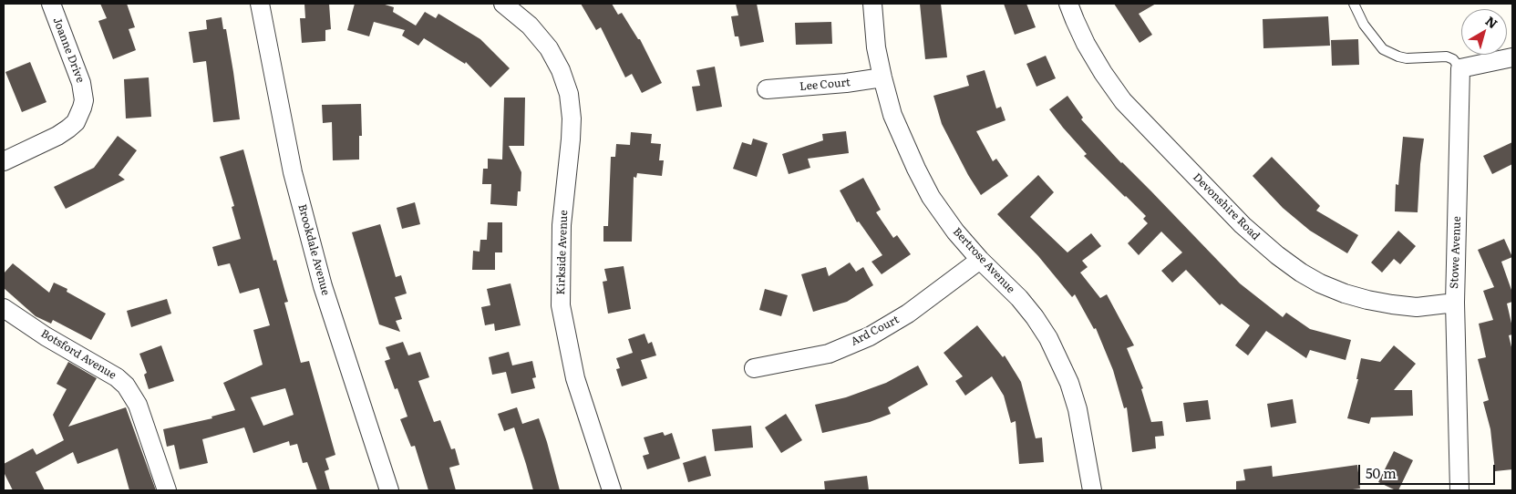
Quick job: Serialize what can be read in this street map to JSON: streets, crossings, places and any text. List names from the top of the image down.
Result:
{
  "streets": {
    "street": [
      "Joanne Drive",
      "Lee Court",
      "Devonshire Road",
      "Brookdale Avenue",
      "Kirkside Avenue",
      "Stowe Avenue",
      "Bertrose Avenue",
      "Ard Court",
      "Botsford Avenue"
    ]
  },
  "crossings": [
    ["Lee Court", "Bertrose Avenue"],
    ["Devonshire Road", "Stowe Avenue"],
    ["Bertrose Avenue", "Ard Court"]
  ],
  "scale_bar": "50 m",
  "north": "top right"
}
